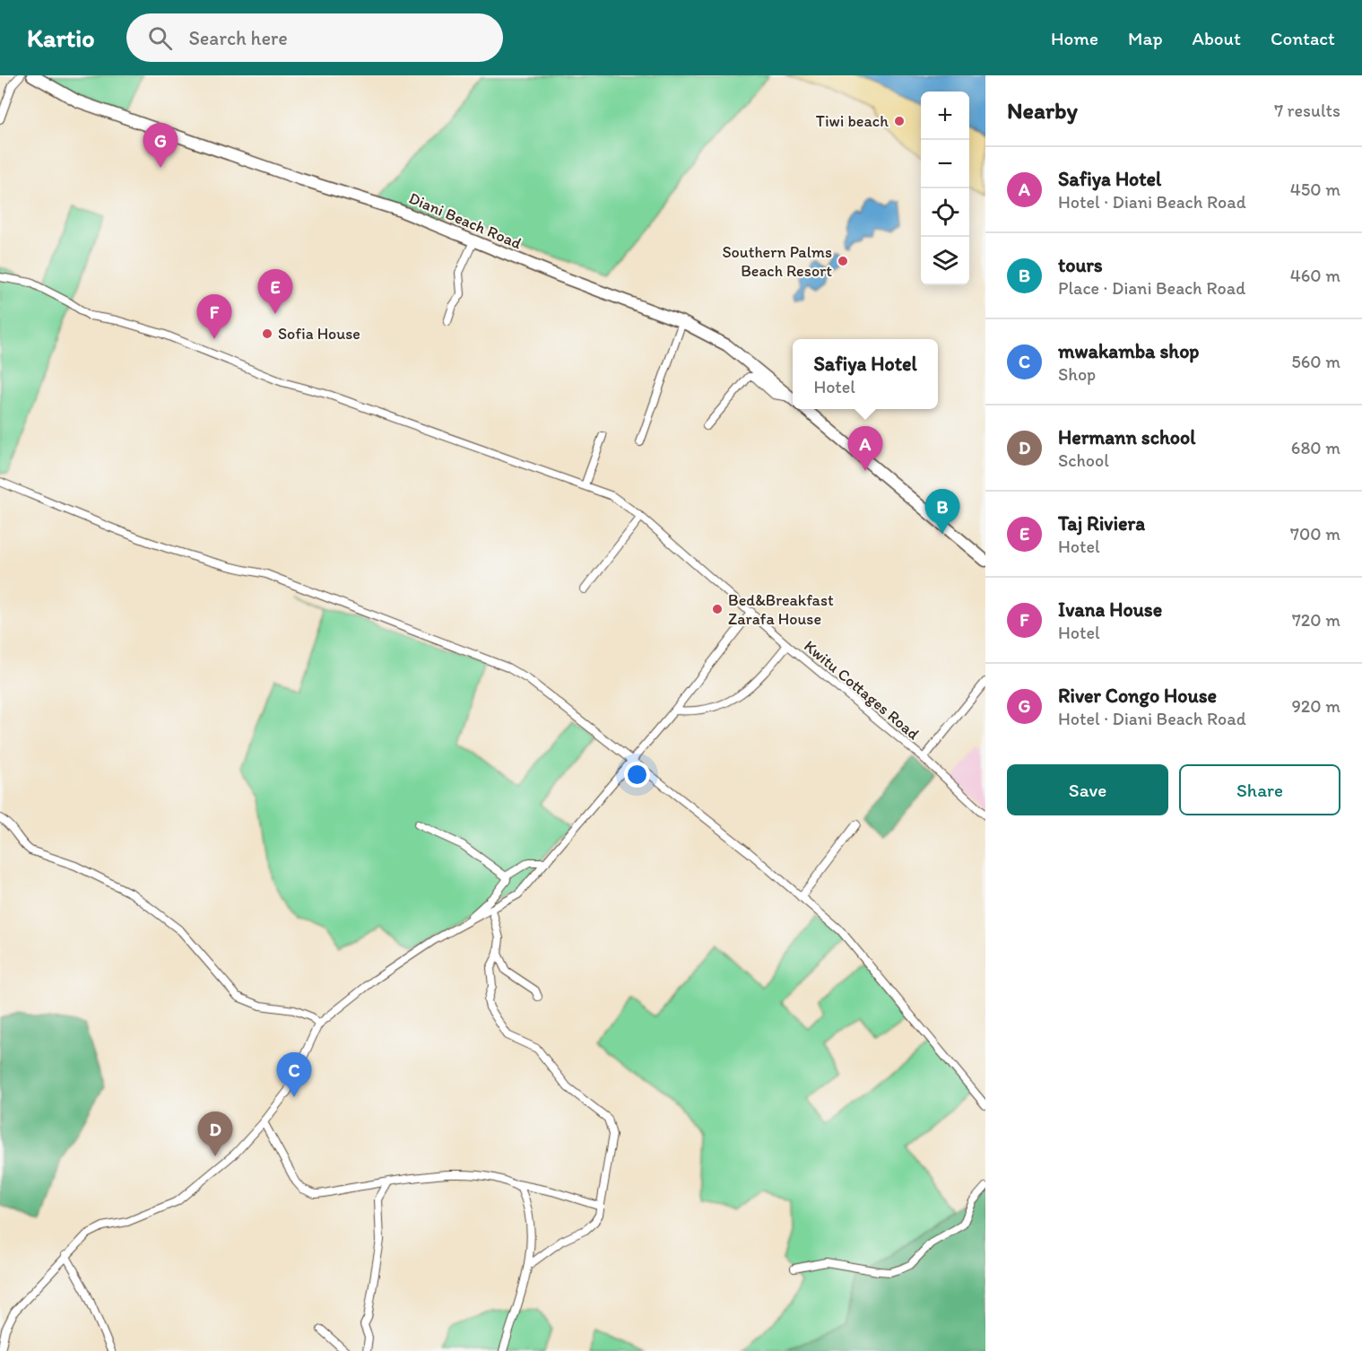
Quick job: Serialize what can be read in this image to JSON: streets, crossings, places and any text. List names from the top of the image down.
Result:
{
  "streets": {
    "main road": ["Diani Beach Road"],
    "street": ["Kwitu Cottages Road"]
  },
  "places": [
    "Tiwi beach",
    "Southern Palms Beach Resort",
    "Sofia House",
    "Bed&Breakfast Zarafa House"
  ],
  "page": {
    "header": "Kartio",
    "search": "Search here",
    "nav": [
      "Home",
      "Map",
      "About",
      "Contact"
    ],
    "heading": ["Nearby", "7 results"],
    "map_buttons": ["+", "−"],
    "pins": [
      "G",
      "E",
      "F",
      "A",
      "B",
      "C",
      "D"
    ],
    "list": [
      {
        "mark": "A",
        "name": "Safiya Hotel",
        "note": "Hotel · Diani Beach Road",
        "value": "450 m"
      },
      {
        "mark": "B",
        "name": "tours",
        "note": "Place · Diani Beach Road",
        "value": "460 m"
      },
      {
        "mark": "C",
        "name": "mwakamba shop",
        "note": "Shop",
        "value": "560 m"
      },
      {
        "mark": "D",
        "name": "Hermann school",
        "note": "School",
        "value": "680 m"
      },
      {
        "mark": "E",
        "name": "Taj Riviera",
        "note": "Hotel",
        "value": "700 m"
      },
      {
        "mark": "F",
        "name": "Ivana House",
        "note": "Hotel",
        "value": "720 m"
      },
      {
        "mark": "G",
        "name": "River Congo House",
        "note": "Hotel · Diani Beach Road",
        "value": "920 m"
      }
    ],
    "popup": ["Safiya Hotel", "Hotel"],
    "buttons": ["Save", "Share"]
  }
}
